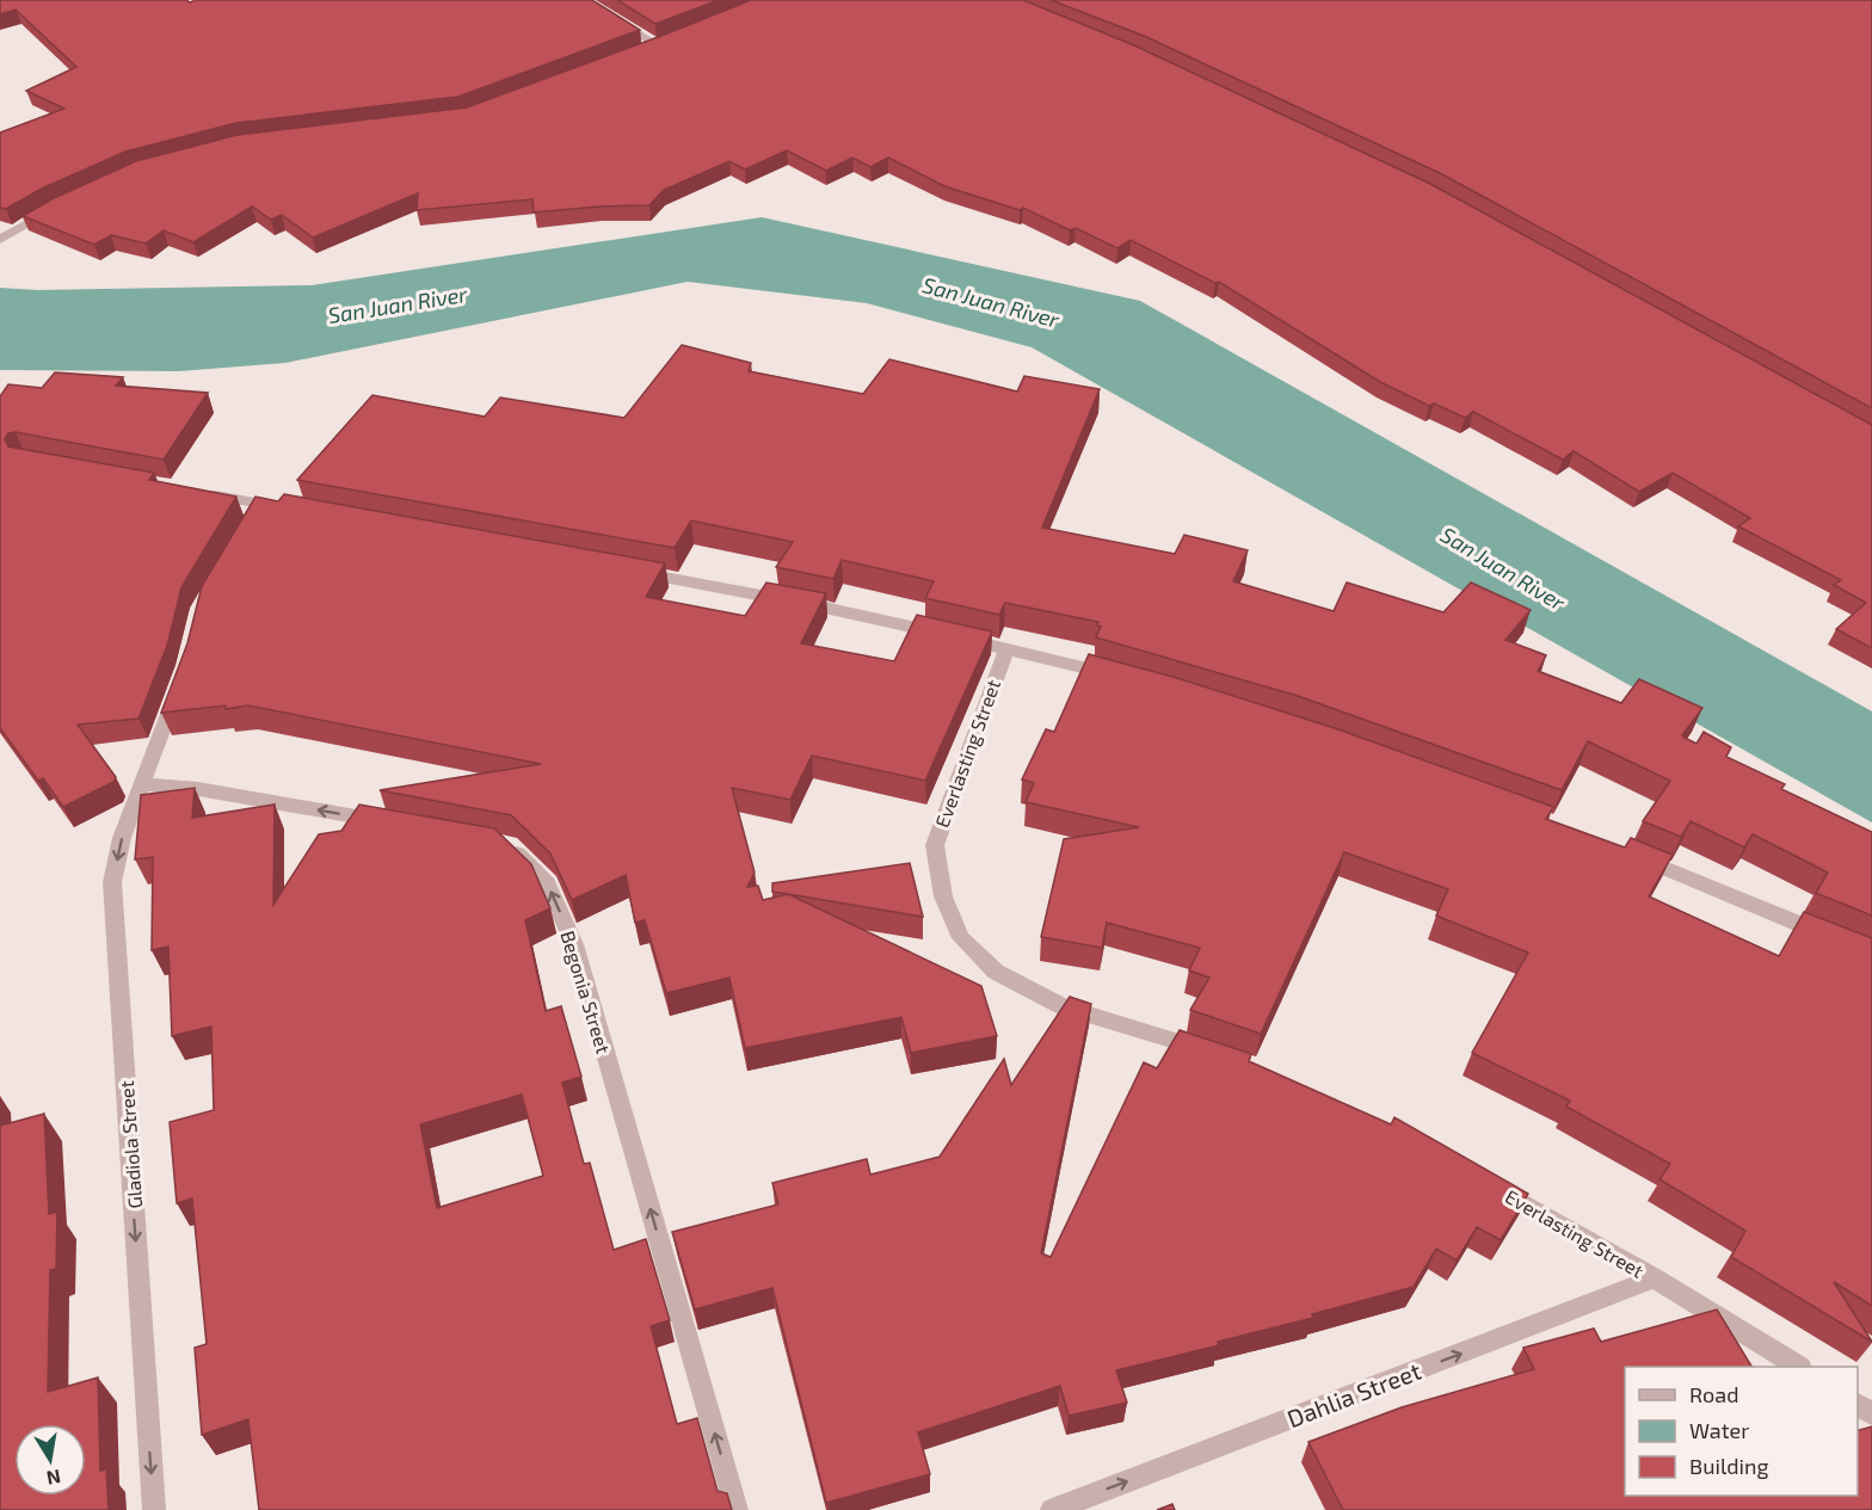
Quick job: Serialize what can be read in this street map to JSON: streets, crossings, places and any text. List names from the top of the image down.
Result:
{
  "streets": {
    "street": [
      "Everlasting Street",
      "Begonia Street",
      "Gladiola Street",
      "Dahlia Street"
    ]
  },
  "crossings": [
    ["Everlasting Street", "Dahlia Street"]
  ],
  "one_way": ["Begonia Street", "Gladiola Street", "Dahlia Street"],
  "water": ["San Juan River"],
  "legend": ["Road", "Water", "Building"],
  "north": "bottom"
}
